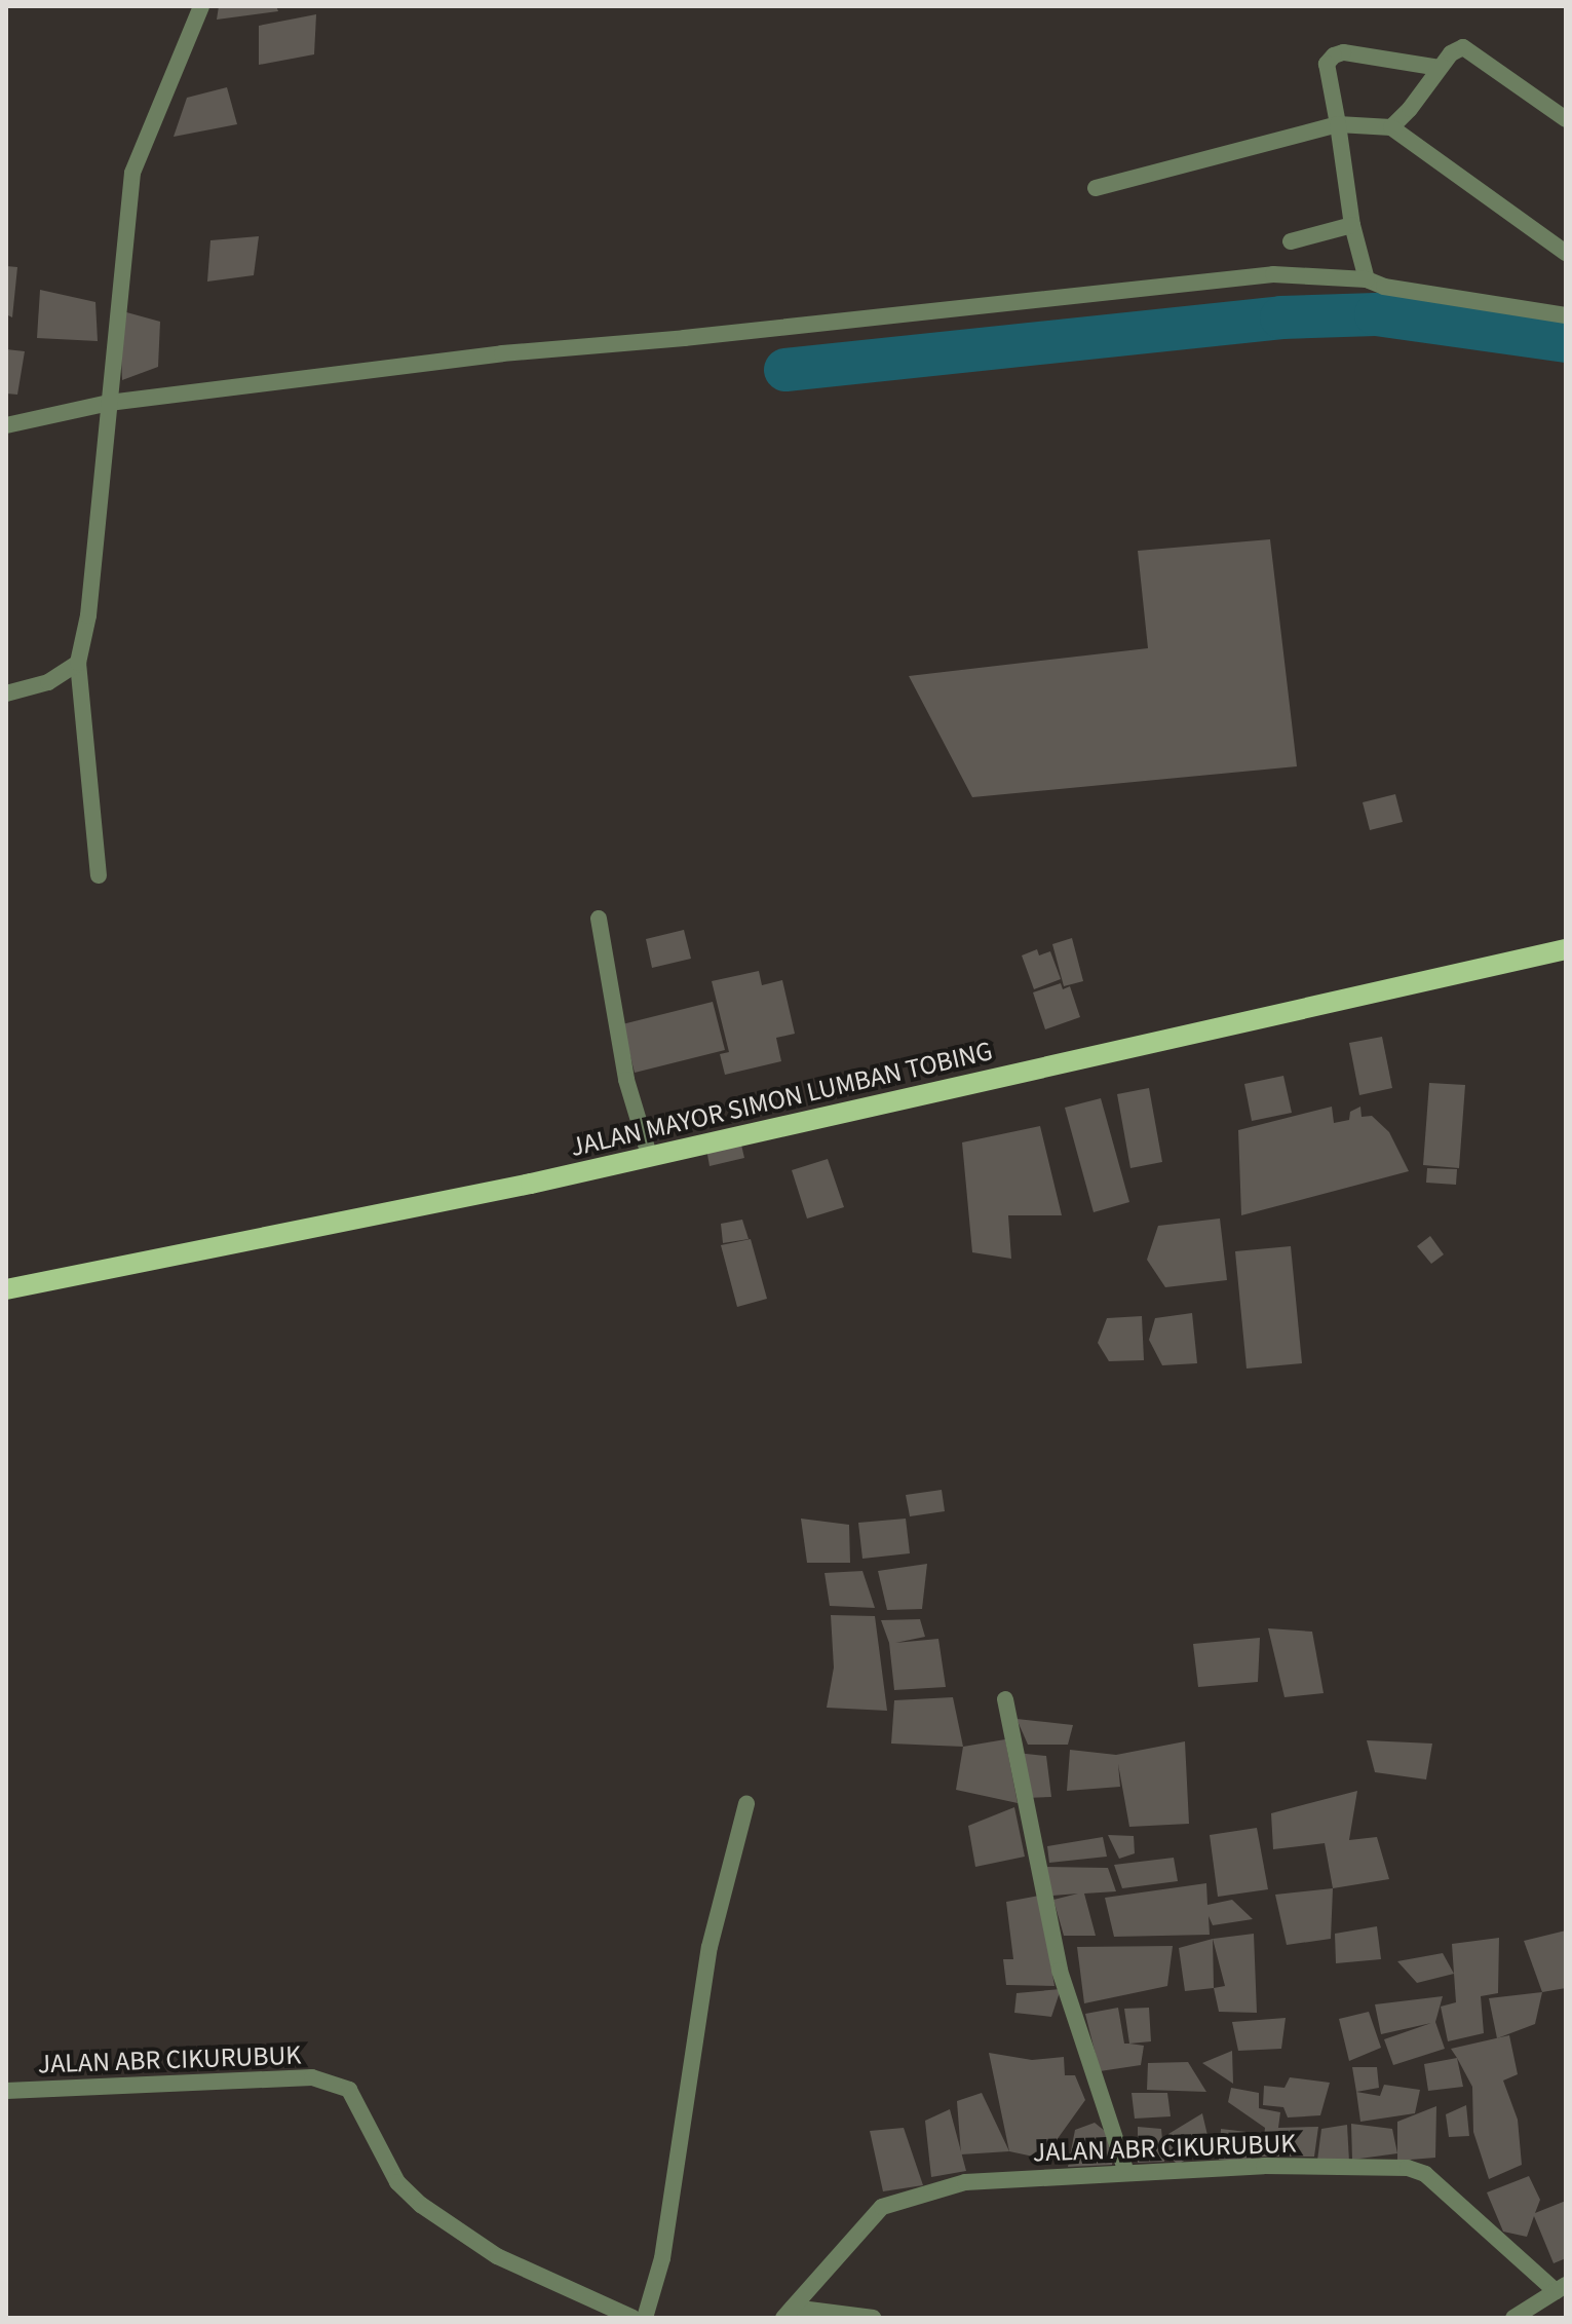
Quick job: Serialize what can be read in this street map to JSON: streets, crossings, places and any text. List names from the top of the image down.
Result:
{
  "streets": {
    "main road": ["JALAN MAYOR SIMON LUMBAN TOBING"],
    "street": ["JALAN ABR CIKURUBUK"]
  }
}
